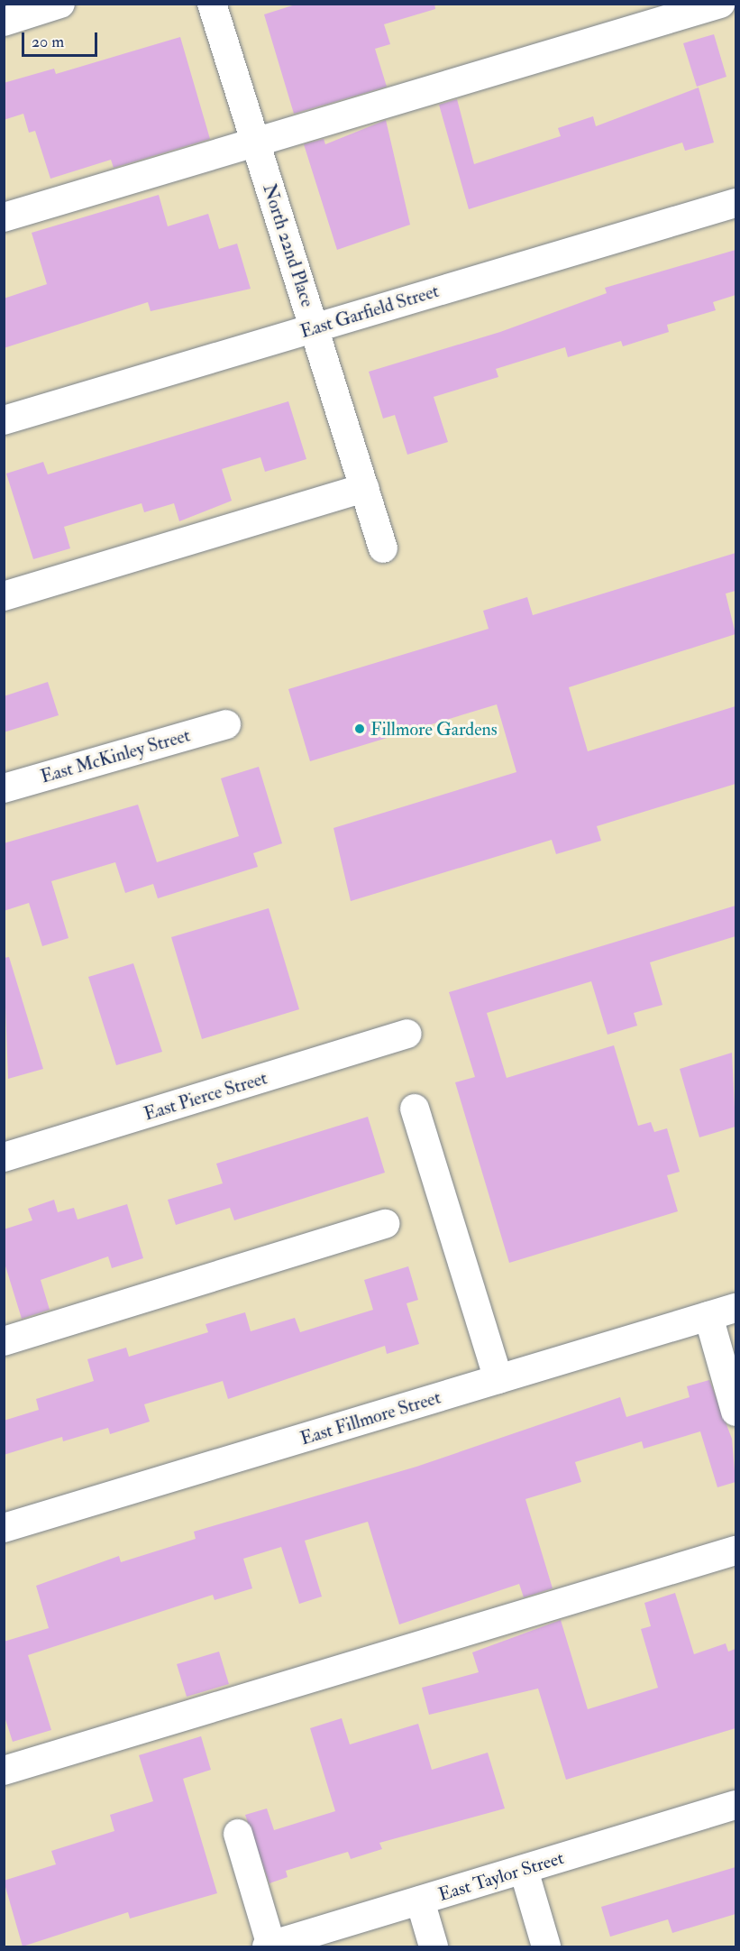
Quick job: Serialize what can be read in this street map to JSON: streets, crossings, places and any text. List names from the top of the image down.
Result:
{
  "streets": {
    "street": [
      "North 22nd Place",
      "East Garfield Street",
      "East McKinley Street",
      "East Pierce Street",
      "East Fillmore Street",
      "East Taylor Street"
    ]
  },
  "crossings": [
    ["North 22nd Place", "East Garfield Street"]
  ],
  "places": ["Fillmore Gardens"],
  "scale_bar": "20 m"
}
